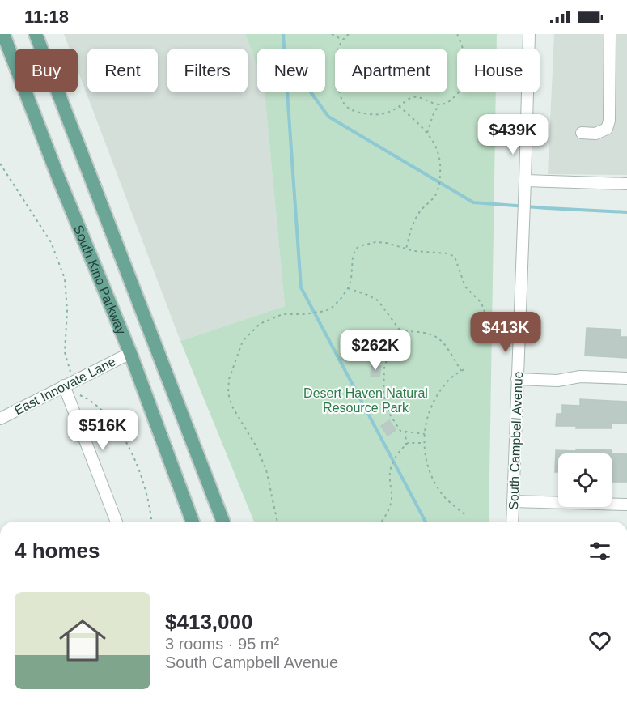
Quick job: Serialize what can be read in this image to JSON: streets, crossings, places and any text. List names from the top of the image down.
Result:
{
  "streets": {
    "main road": ["South Kino Parkway"],
    "street": ["East Innovate Lane", "South Campbell Avenue"]
  },
  "crossings": [
    ["South Kino Parkway", "East Innovate Lane"]
  ],
  "parks": ["Desert Haven Natural Resource Park"],
  "page": {
    "status": "11:18",
    "chip": [
      "Buy",
      "Rent",
      "Filters",
      "New",
      "Apartment",
      "House"
    ],
    "price": [
      "$439K",
      "$413K",
      "$262K",
      "$516K"
    ],
    "heading": "4 homes",
    "list": [
      {
        "name": "$413,000",
        "note": "3 rooms · 95 m² · South Campbell Avenue"
      }
    ]
  }
}
